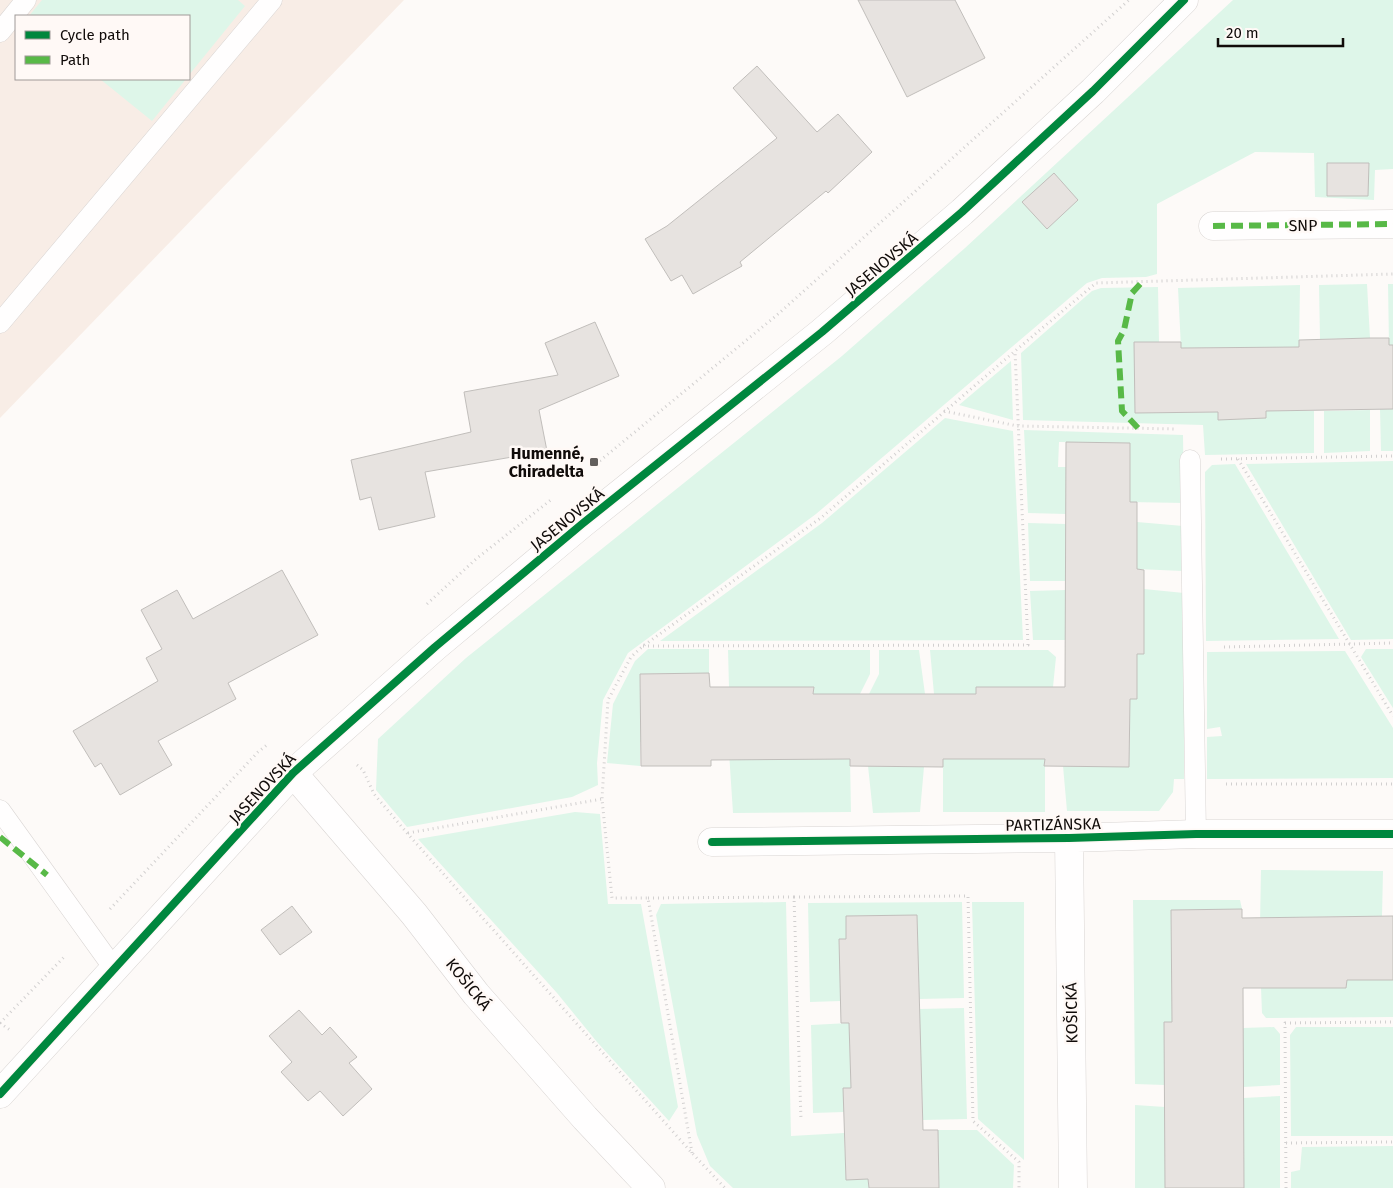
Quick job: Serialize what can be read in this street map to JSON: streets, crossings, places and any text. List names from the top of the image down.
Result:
{
  "streets": {
    "street": [
      "SNP",
      "JASENOVSKÁ",
      "PARTIZÁNSKA",
      "KOŠICKÁ"
    ]
  },
  "crossings": [
    ["JASENOVSKÁ", "KOŠICKÁ"],
    ["PARTIZÁNSKA", "KOŠICKÁ"]
  ],
  "places": {
    "transit": ["Humenné, Chiradelta"]
  },
  "legend": ["Cycle path", "Path"],
  "scale_bar": "20 m"
}
